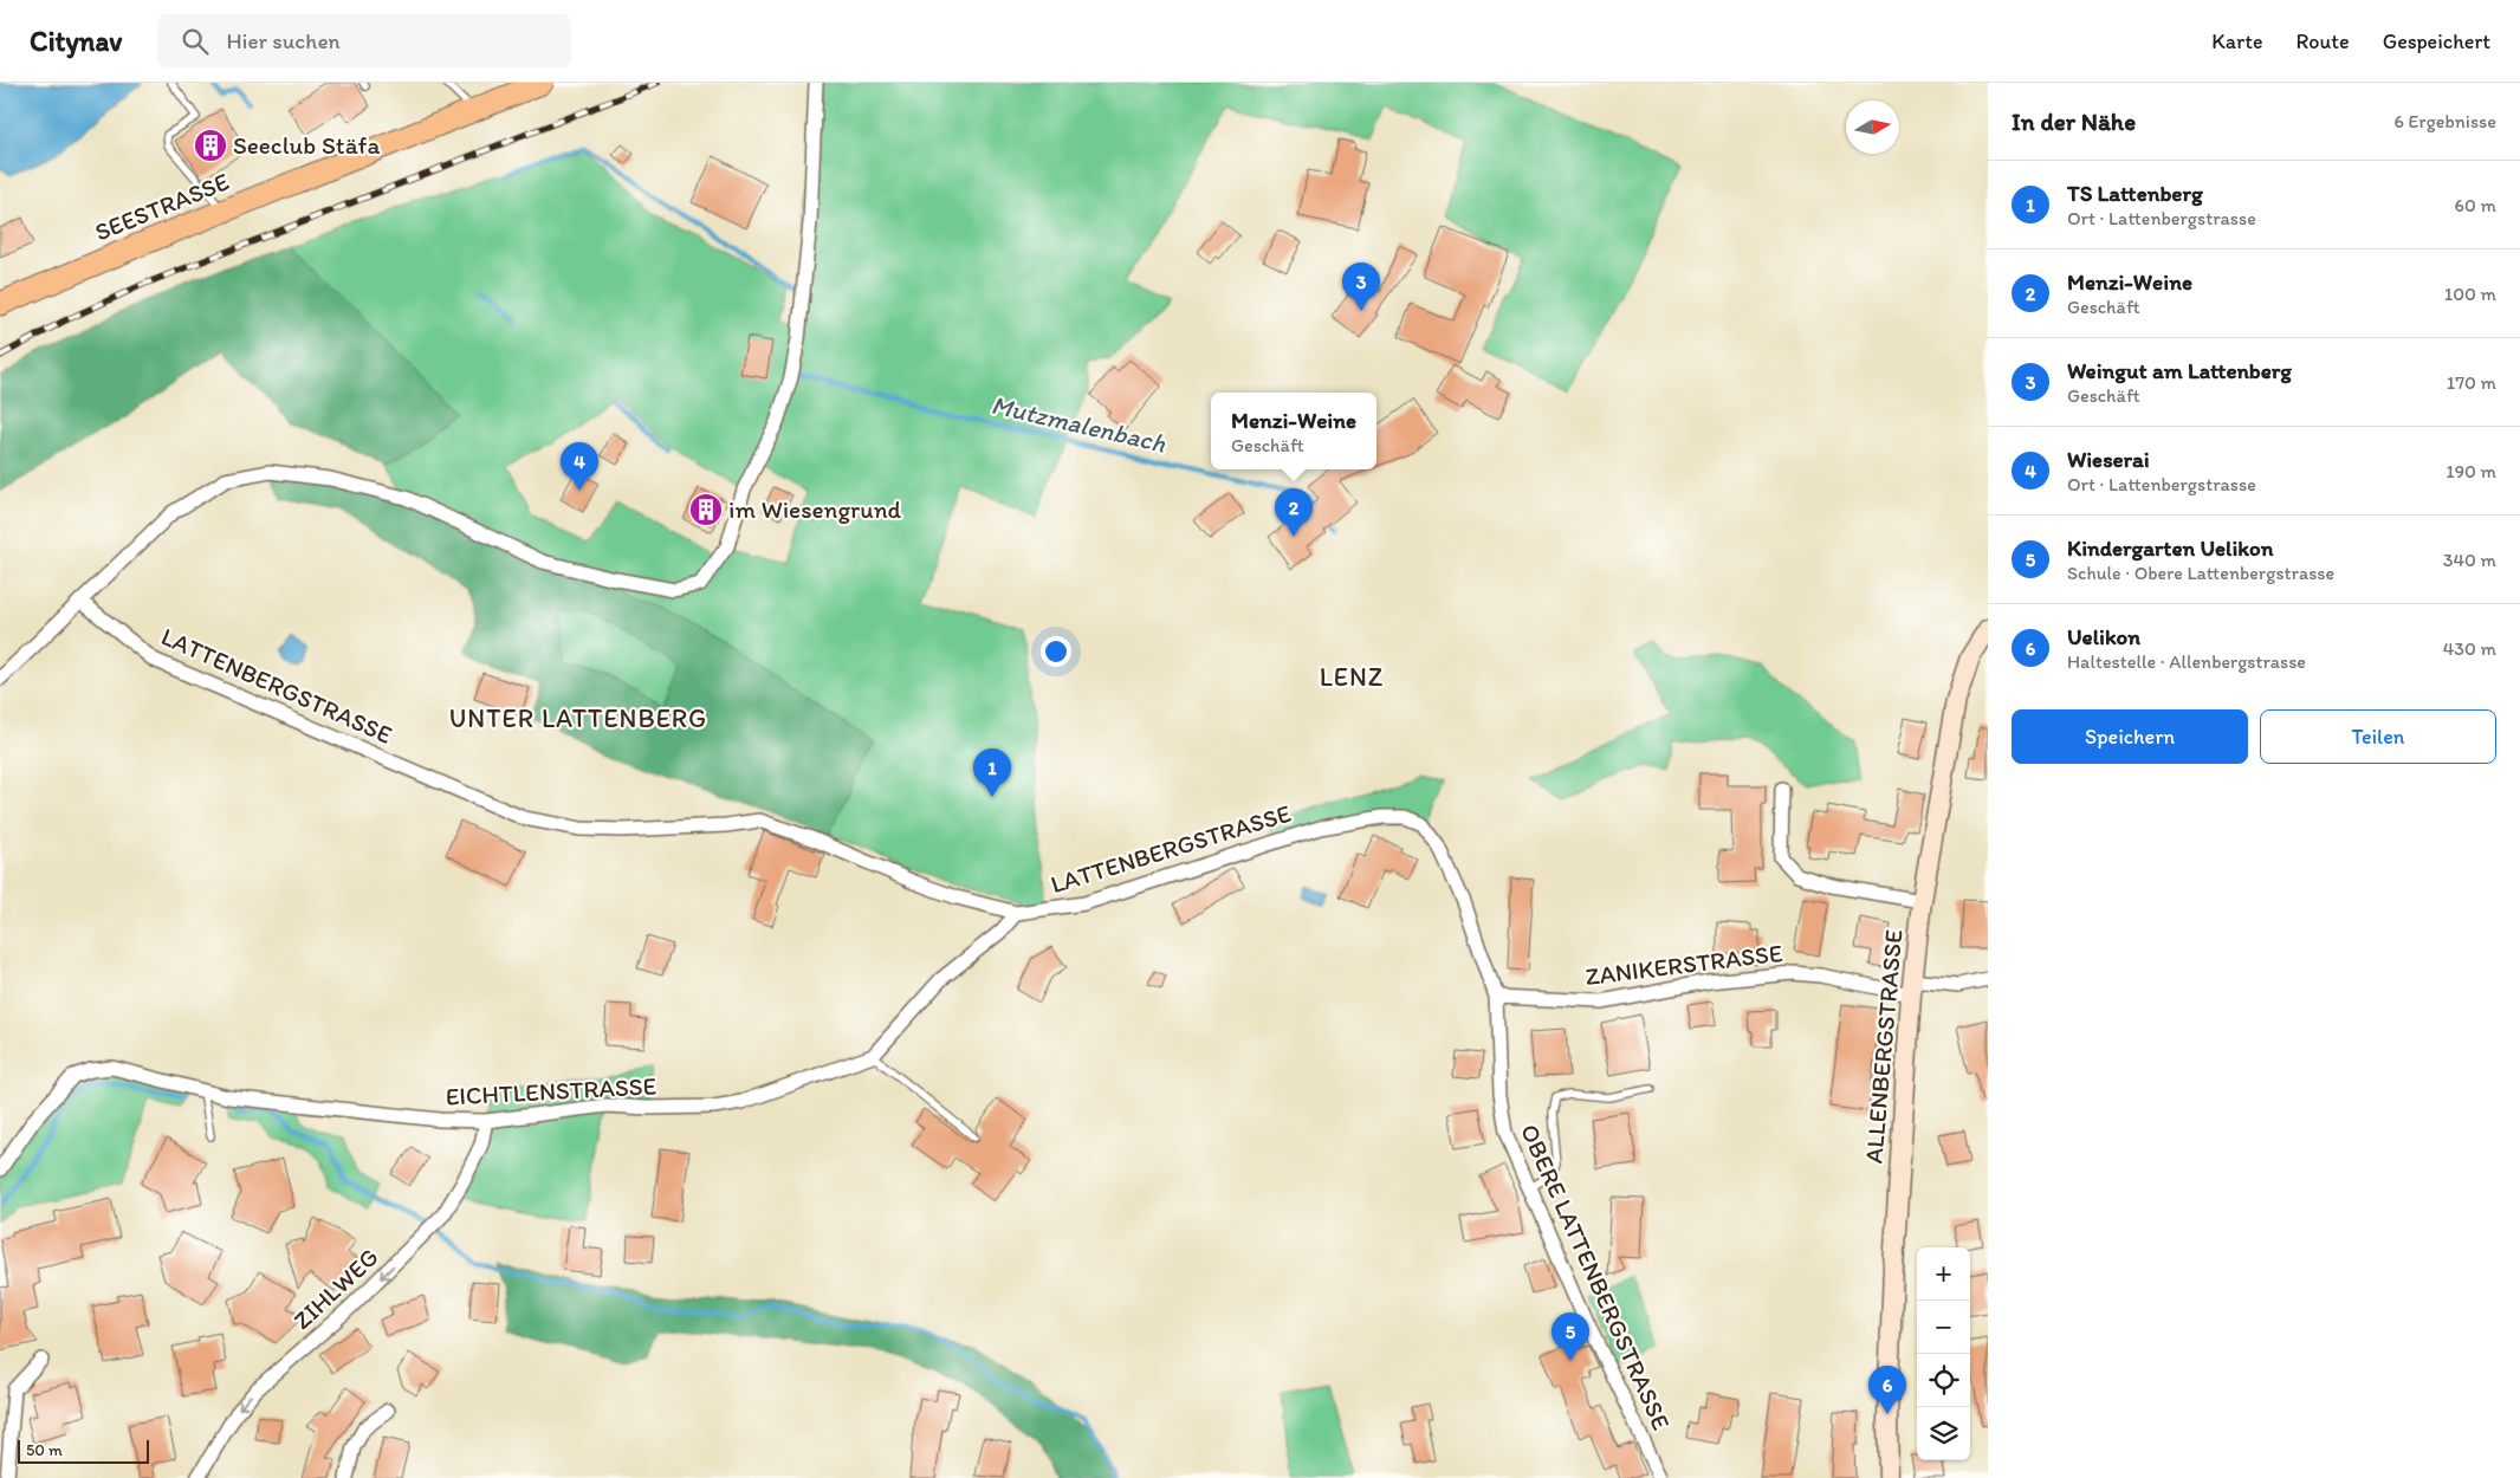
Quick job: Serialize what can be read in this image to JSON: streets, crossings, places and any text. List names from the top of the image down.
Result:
{
  "streets": {
    "main road": ["SEESTRASSE"],
    "street": [
      "LATTENBERGSTRASSE",
      "ZANIKERSTRASSE",
      "ALLENBERGSTRASSE",
      "EICHTLENSTRASSE",
      "OBERE LATTENBERGSTRASSE",
      "ZIHLWEG"
    ]
  },
  "crossings": [
    ["LATTENBERGSTRASSE", "EICHTLENSTRASSE"],
    ["LATTENBERGSTRASSE", "OBERE LATTENBERGSTRASSE"],
    ["ZANIKERSTRASSE", "ALLENBERGSTRASSE"],
    ["ZANIKERSTRASSE", "OBERE LATTENBERGSTRASSE"],
    ["EICHTLENSTRASSE", "ZIHLWEG"]
  ],
  "one_way": ["ZIHLWEG"],
  "districts": ["LENZ", "UNTER LATTENBERG"],
  "water": ["Mutzmalenbach"],
  "places": {
    "building": ["Seeclub Stäfa", "im Wiesengrund"]
  },
  "scale_bar": "50 m",
  "north": "right",
  "page": {
    "header": "Citynav",
    "search": "Hier suchen",
    "nav": ["Karte", "Route", "Gespeichert"],
    "heading": ["In der Nähe", "6 Ergebnisse"],
    "list": [
      {
        "mark": "1",
        "name": "TS Lattenberg",
        "note": "Ort · Lattenbergstrasse",
        "value": "60 m"
      },
      {
        "mark": "2",
        "name": "Menzi-Weine",
        "note": "Geschäft",
        "value": "100 m"
      },
      {
        "mark": "3",
        "name": "Weingut am Lattenberg",
        "note": "Geschäft",
        "value": "170 m"
      },
      {
        "mark": "4",
        "name": "Wieserai",
        "note": "Ort · Lattenbergstrasse",
        "value": "190 m"
      },
      {
        "mark": "5",
        "name": "Kindergarten Uelikon",
        "note": "Schule · Obere Lattenbergstrasse",
        "value": "340 m"
      },
      {
        "mark": "6",
        "name": "Uelikon",
        "note": "Haltestelle · Allenbergstrasse",
        "value": "430 m"
      }
    ],
    "pins": [
      "3",
      "4",
      "2",
      "1",
      "5",
      "6"
    ],
    "popup": ["Menzi-Weine", "Geschäft"],
    "buttons": ["Speichern", "Teilen"],
    "map_buttons": ["+", "−"],
    "scale": "50 m"
  }
}
